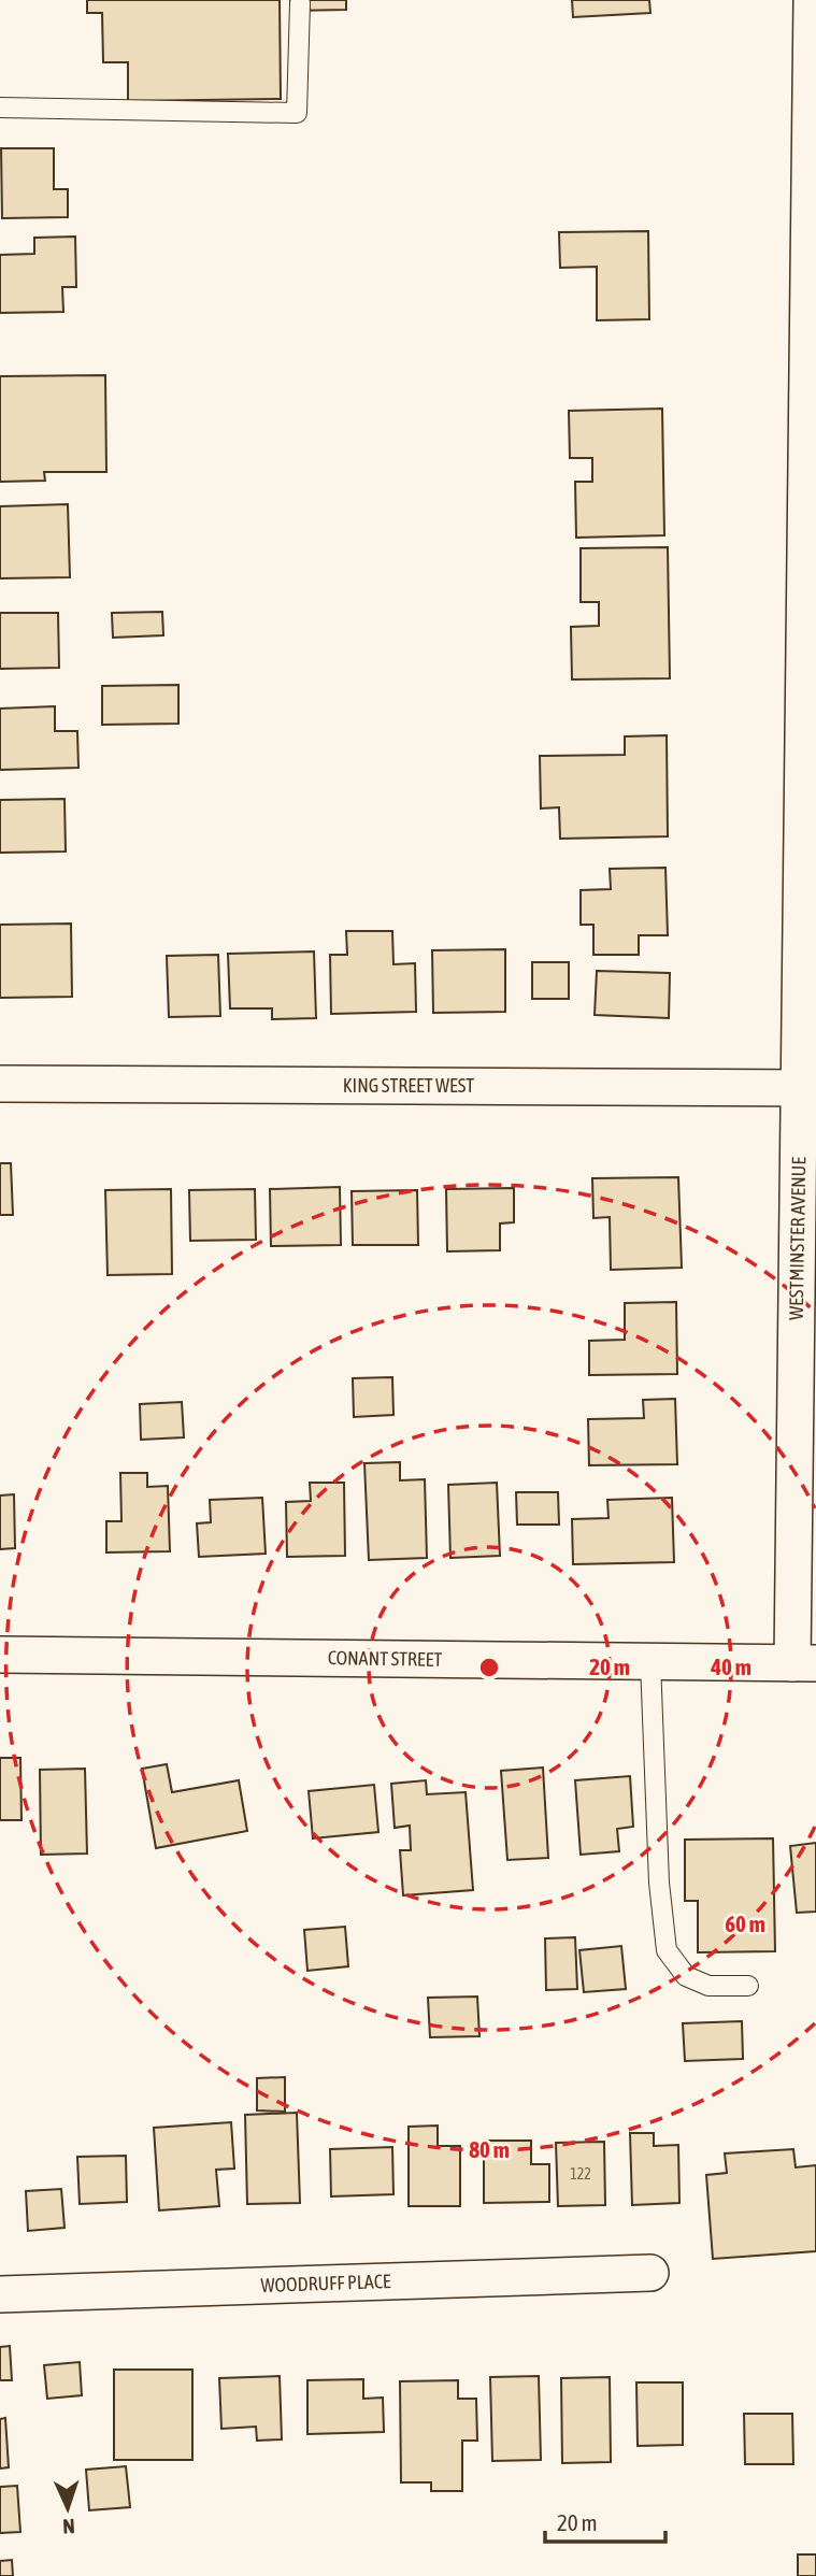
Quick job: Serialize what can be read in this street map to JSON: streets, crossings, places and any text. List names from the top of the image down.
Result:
{
  "streets": {
    "street": [
      "KING STREET WEST",
      "WESTMINSTER AVENUE",
      "CONANT STREET",
      "WOODRUFF PLACE"
    ]
  },
  "crossings": [
    ["KING STREET WEST", "WESTMINSTER AVENUE"],
    ["WESTMINSTER AVENUE", "CONANT STREET"]
  ],
  "house_numbers": ["122"],
  "scale_bar": "20 m",
  "north": "bottom",
  "rings": [
    "20 m",
    "40 m",
    "60 m",
    "80 m"
  ]
}
